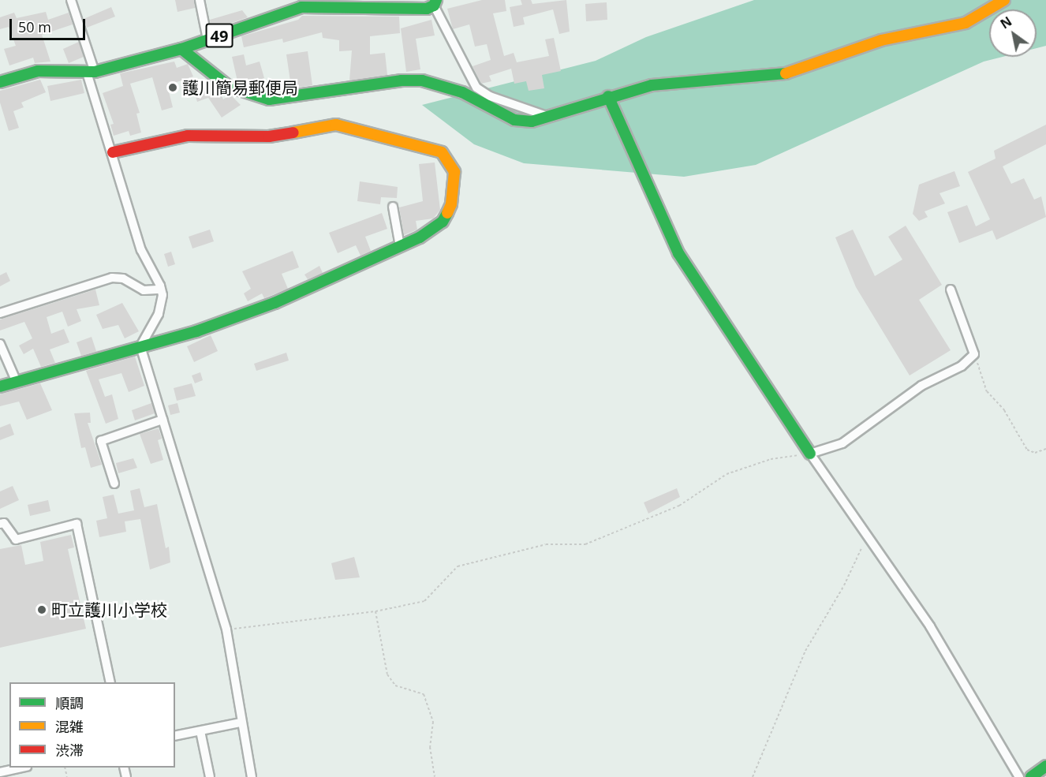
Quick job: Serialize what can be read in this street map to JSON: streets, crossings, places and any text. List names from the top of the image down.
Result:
{
  "streets": {
    "street": ["49"]
  },
  "places": ["護川簡易郵便局", "町立護川小学校"],
  "legend": ["順調", "混雑", "渋滞"],
  "scale_bar": "50 m",
  "north": "top left"
}
